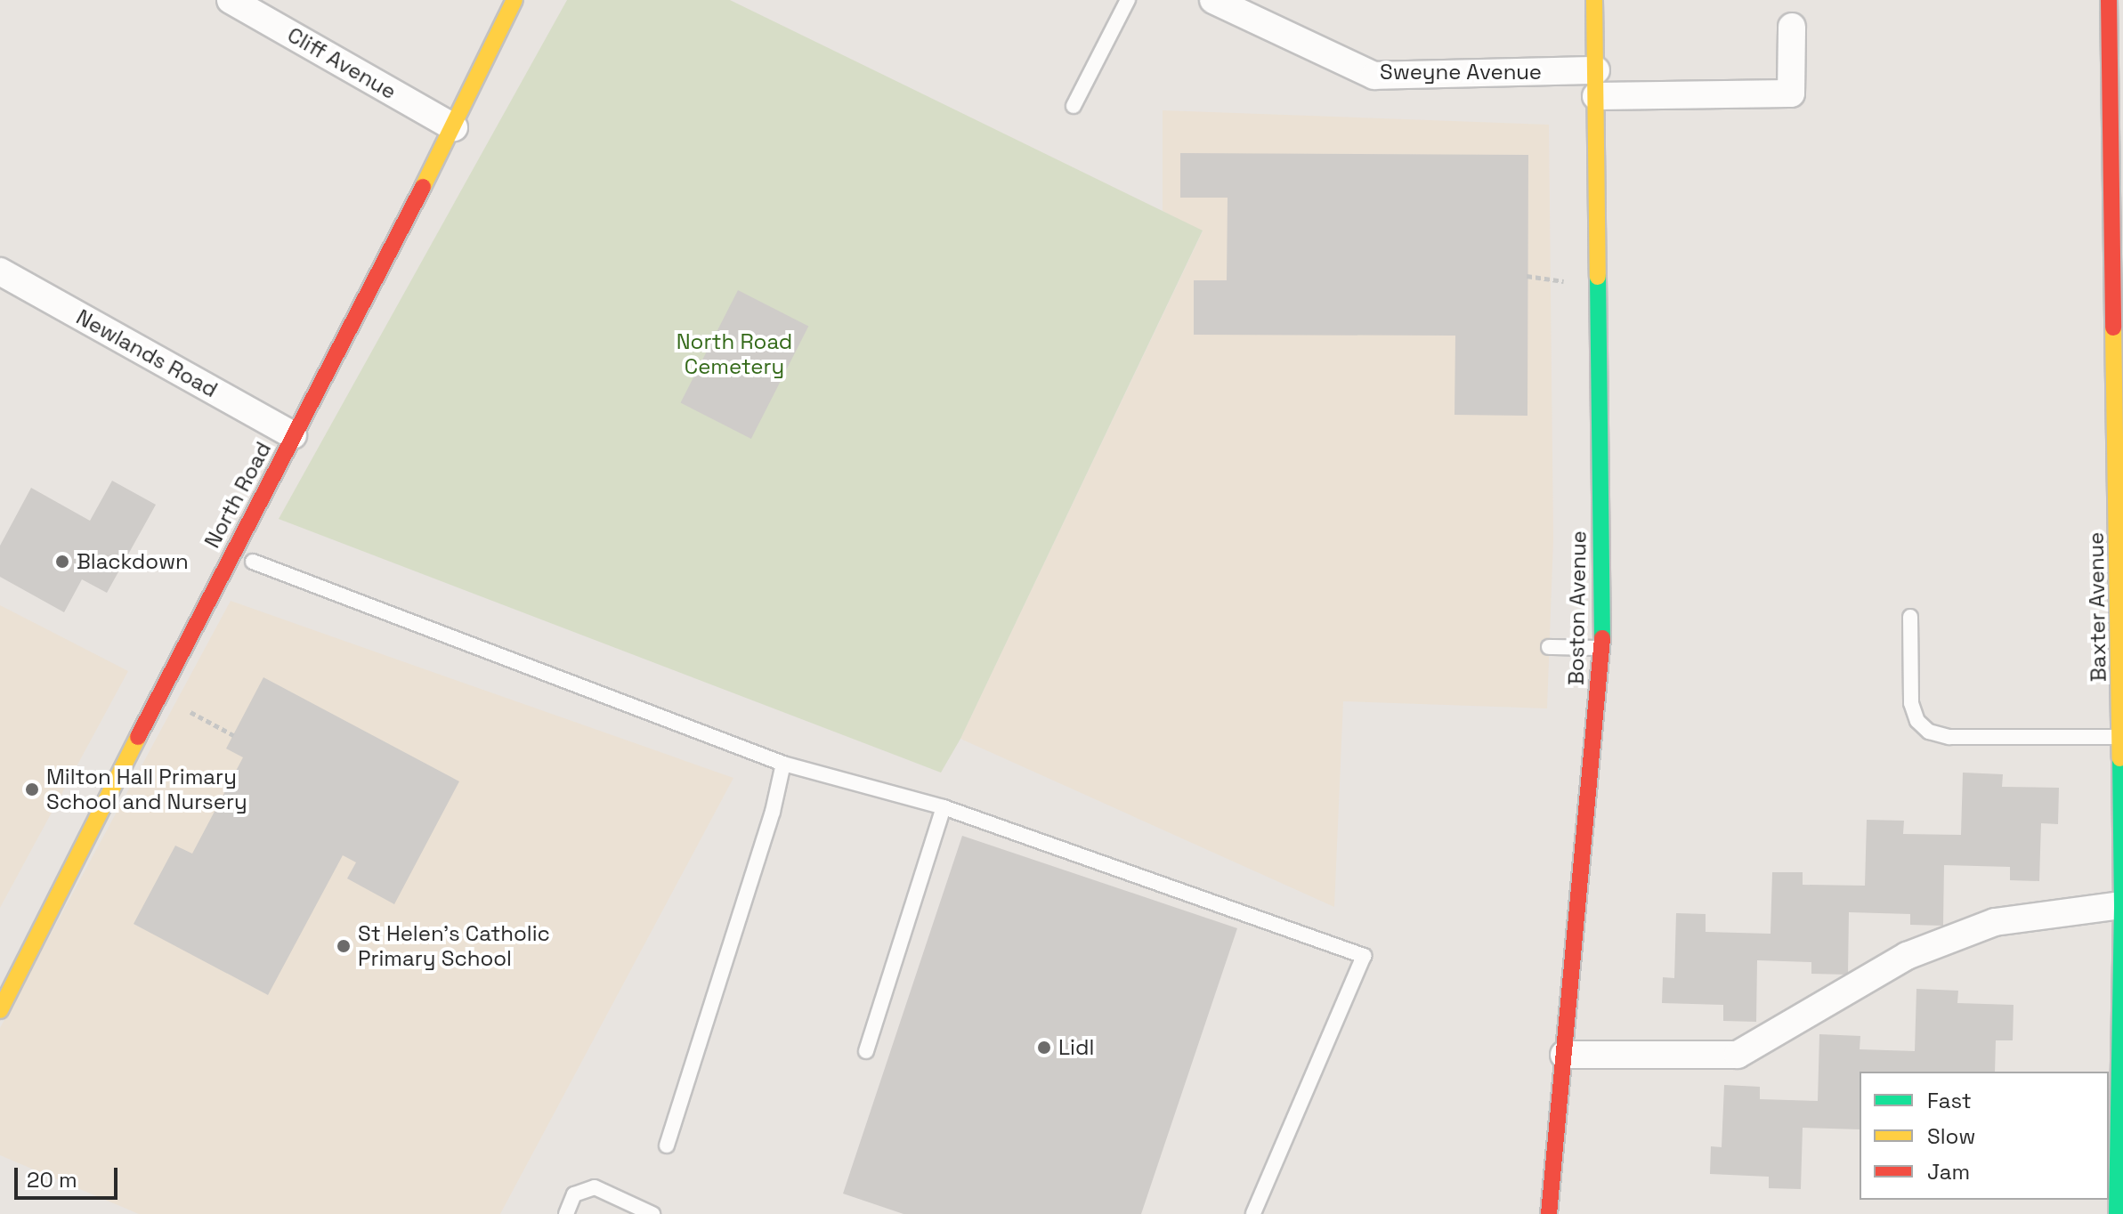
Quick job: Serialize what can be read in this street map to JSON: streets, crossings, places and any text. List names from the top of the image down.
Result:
{
  "streets": {
    "street": [
      "Cliff Avenue",
      "Sweyne Avenue",
      "Newlands Road",
      "North Road",
      "Baxter Avenue",
      "Boston Avenue"
    ]
  },
  "crossings": [
    ["Cliff Avenue", "North Road"],
    ["Sweyne Avenue", "Boston Avenue"],
    ["Newlands Road", "North Road"]
  ],
  "parks": ["North Road Cemetery"],
  "places": [
    "Blackdown",
    "Milton Hall Primary School and Nursery",
    "St Helen's Catholic Primary School",
    "Lidl"
  ],
  "legend": ["Fast", "Slow", "Jam"],
  "scale_bar": "20 m"
}
